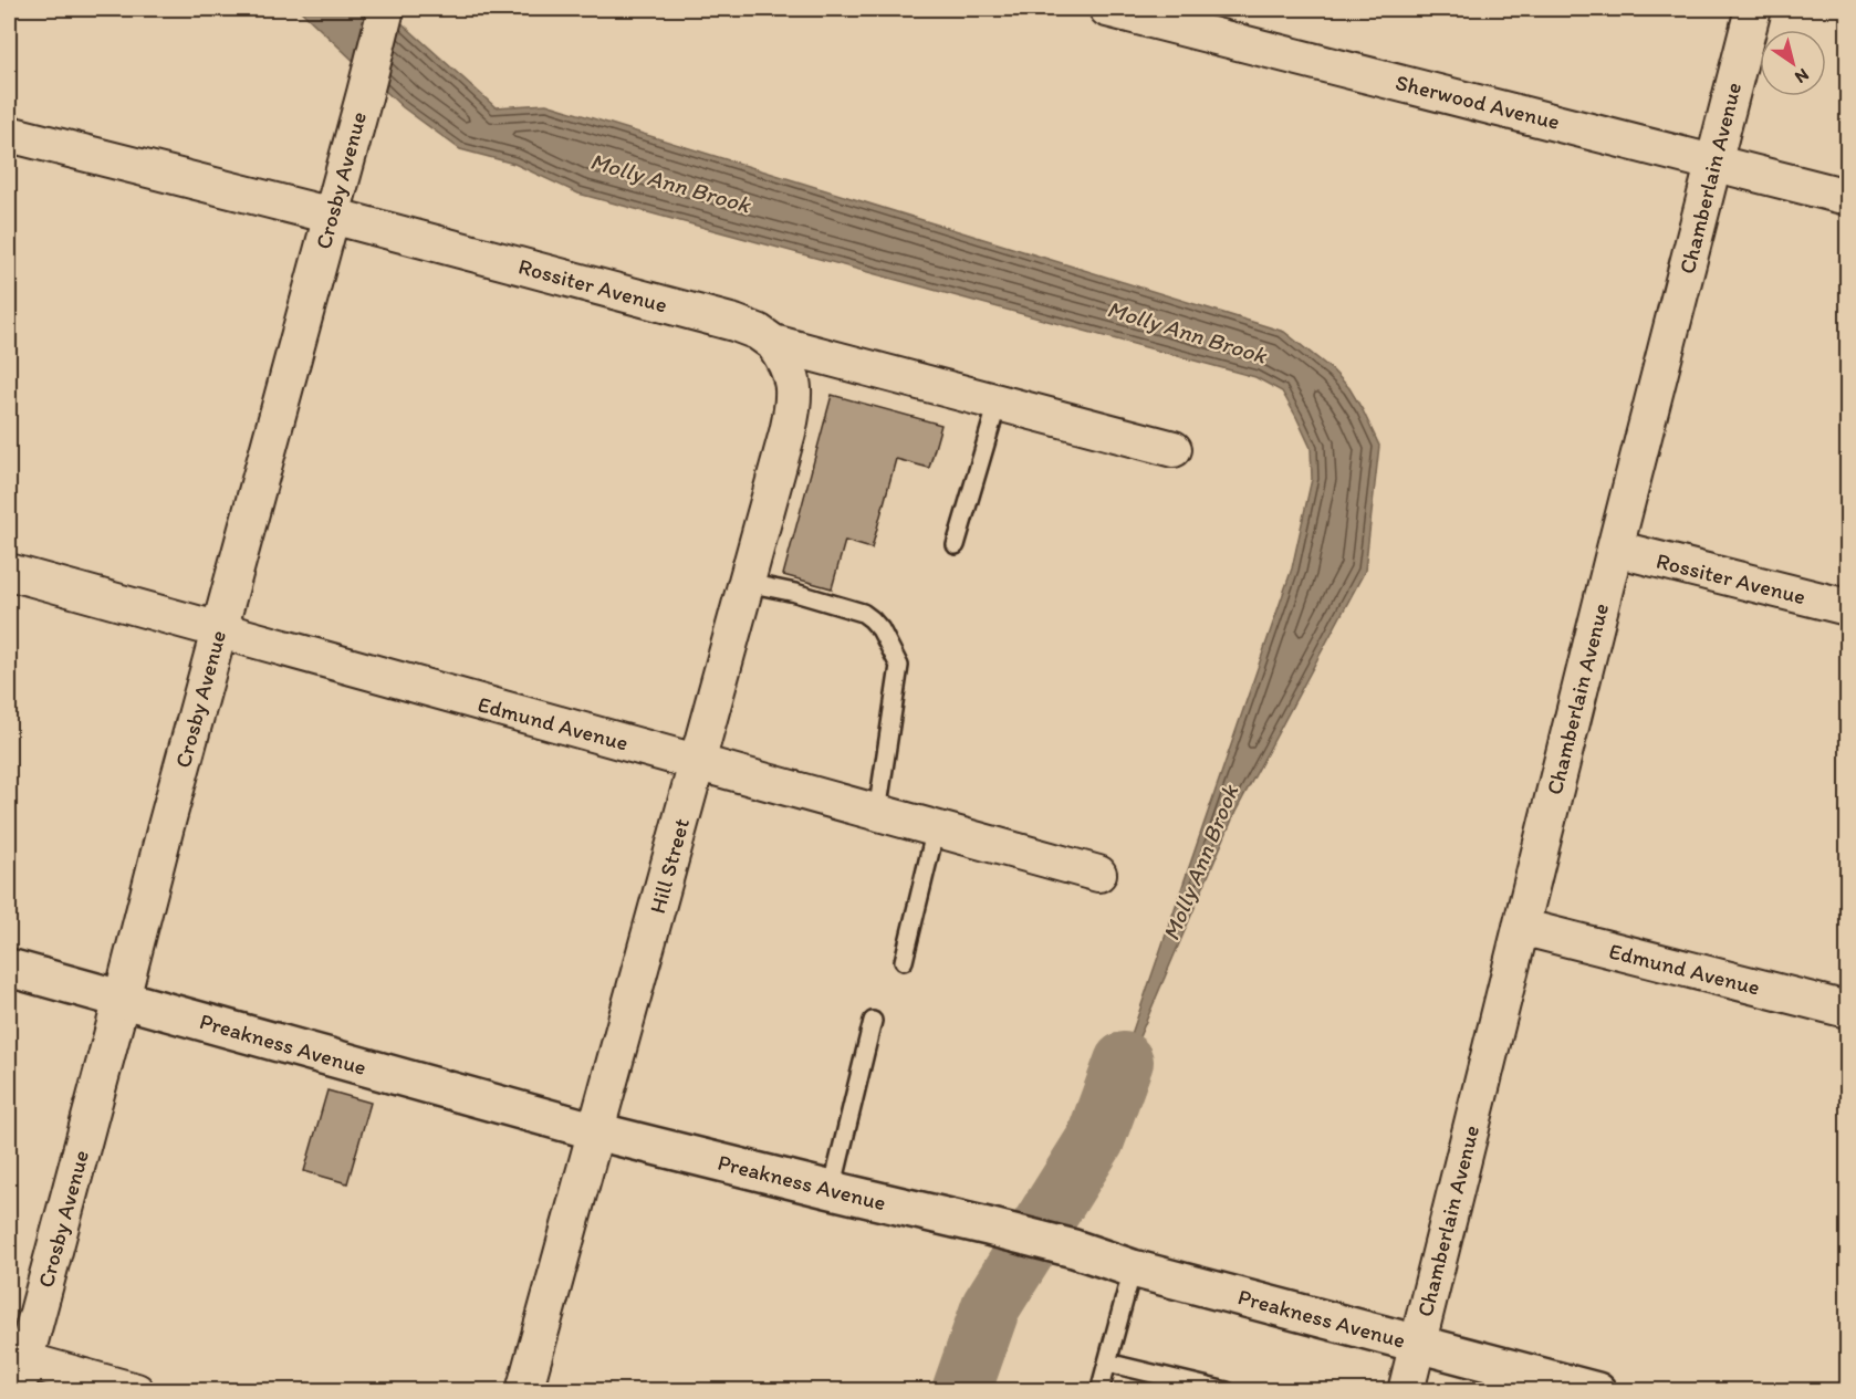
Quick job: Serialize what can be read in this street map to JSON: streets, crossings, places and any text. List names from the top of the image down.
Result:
{
  "streets": {
    "main road": ["Preakness Avenue"],
    "street": [
      "Sherwood Avenue",
      "Chamberlain Avenue",
      "Crosby Avenue",
      "Rossiter Avenue",
      "Edmund Avenue",
      "Hill Street"
    ]
  },
  "crossings": [
    ["Sherwood Avenue", "Chamberlain Avenue"],
    ["Chamberlain Avenue", "Rossiter Avenue"],
    ["Chamberlain Avenue", "Edmund Avenue"],
    ["Chamberlain Avenue", "Preakness Avenue"],
    ["Crosby Avenue", "Rossiter Avenue"],
    ["Crosby Avenue", "Edmund Avenue"],
    ["Crosby Avenue", "Preakness Avenue"],
    ["Rossiter Avenue", "Hill Street"],
    ["Edmund Avenue", "Hill Street"],
    ["Hill Street", "Preakness Avenue"]
  ],
  "water": ["Molly Ann Brook"],
  "north": "bottom right"
}
